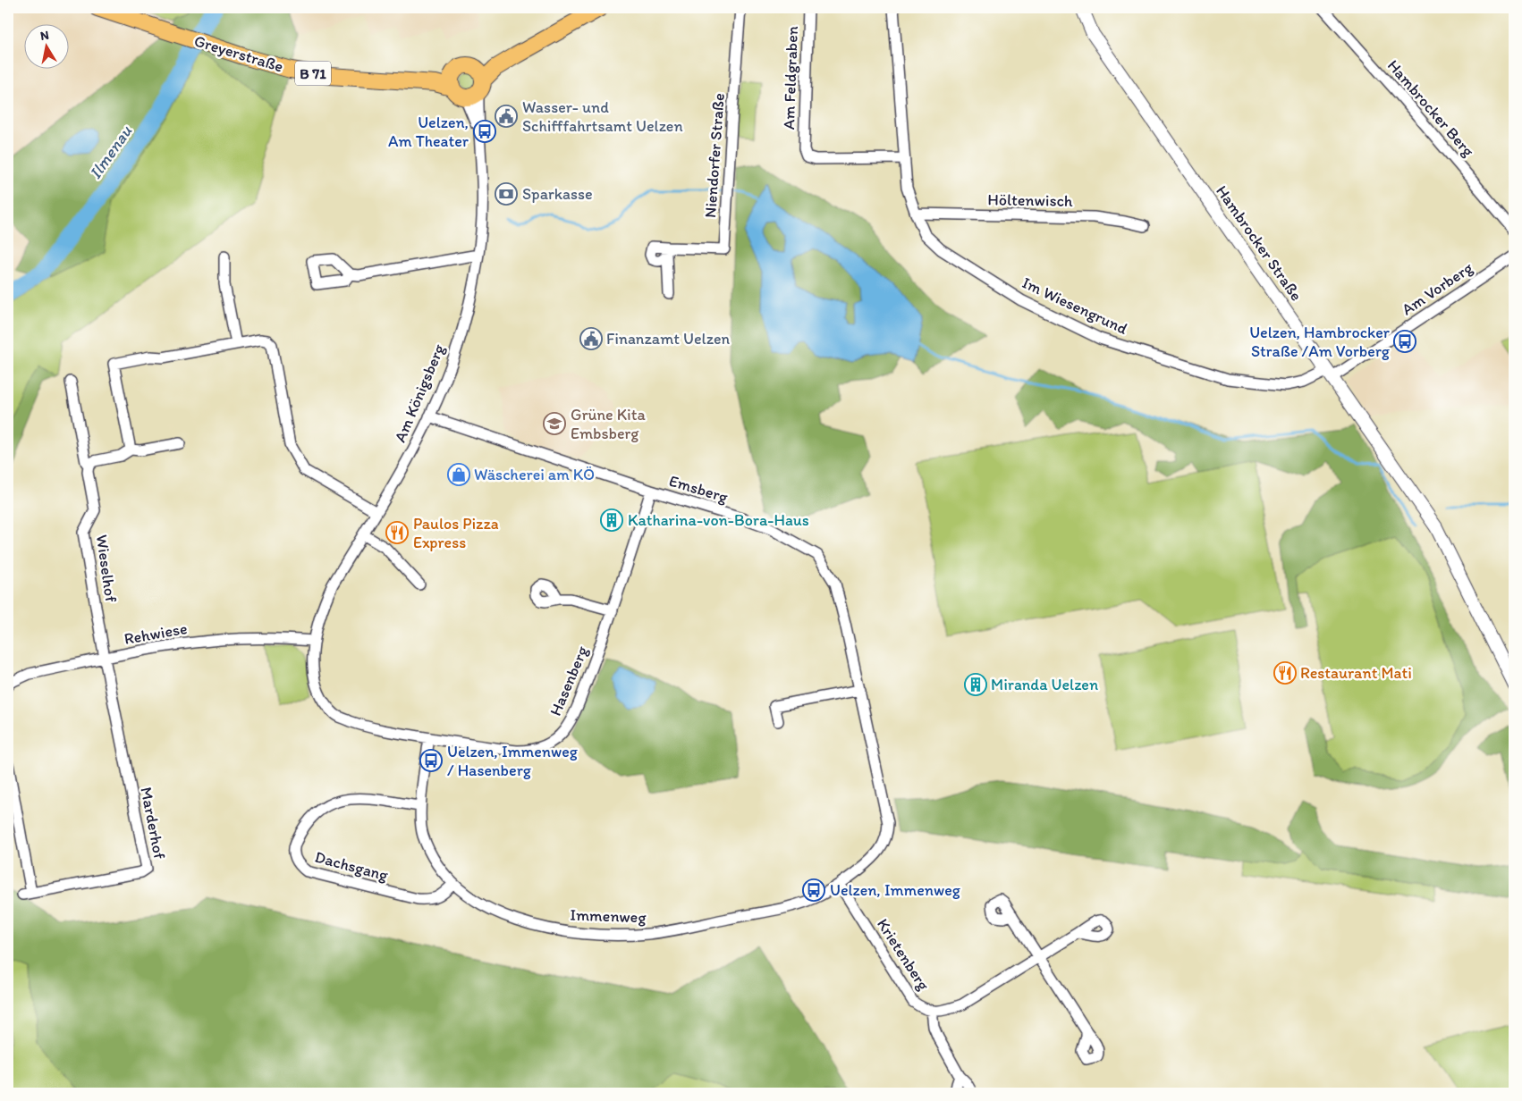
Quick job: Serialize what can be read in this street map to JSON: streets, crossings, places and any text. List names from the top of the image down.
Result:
{
  "streets": {
    "main road": ["Greyerstraße", "B 71"],
    "street": [
      "Am Feldgraben",
      "Hambrocker Berg",
      "Niendorfer Straße",
      "Höltenwisch",
      "Hambrocker Straße",
      "Am Vorberg",
      "Im Wiesengrund",
      "Am Königsberg",
      "Emsberg",
      "Wieselhof",
      "Rehwiese",
      "Hasenberg",
      "Marderhof",
      "Dachsgang",
      "Immenweg",
      "Krietenberg"
    ]
  },
  "crossings": [
    ["Greyerstraße", "Am Königsberg"],
    ["Am Feldgraben", "Im Wiesengrund"],
    ["Höltenwisch", "Im Wiesengrund"],
    ["Hambrocker Straße", "Am Vorberg"],
    ["Hambrocker Straße", "Im Wiesengrund"],
    ["Am Vorberg", "Im Wiesengrund"],
    ["Am Königsberg", "Emsberg"],
    ["Am Königsberg", "Rehwiese"],
    ["Am Königsberg", "Hasenberg"],
    ["Am Königsberg", "Immenweg"],
    ["Emsberg", "Hasenberg"],
    ["Emsberg", "Immenweg"],
    ["Wieselhof", "Rehwiese"],
    ["Wieselhof", "Marderhof"],
    ["Rehwiese", "Marderhof"],
    ["Hasenberg", "Immenweg"],
    ["Dachsgang", "Immenweg"],
    ["Immenweg", "Krietenberg"]
  ],
  "water": ["Ilmenau"],
  "places": {
    "public building": ["Wasser- und Schifffahrtsamt Uelzen", "Finanzamt Uelzen"],
    "bus stop": [
      "Uelzen, Am Theater",
      "Uelzen, Hambrocker Straße /Am Vorberg",
      "Uelzen, Immenweg / Hasenberg",
      "Uelzen, Immenweg"
    ],
    "bank": ["Sparkasse"],
    "school or university": ["Grüne Kita Embsberg"],
    "shop": ["Wäscherei am KÖ"],
    "building": ["Katharina-von-Bora-Haus", "Miranda Uelzen"],
    "restaurant": ["Paulos Pizza Express", "Restaurant Mati"]
  },
  "north": "top"
}
